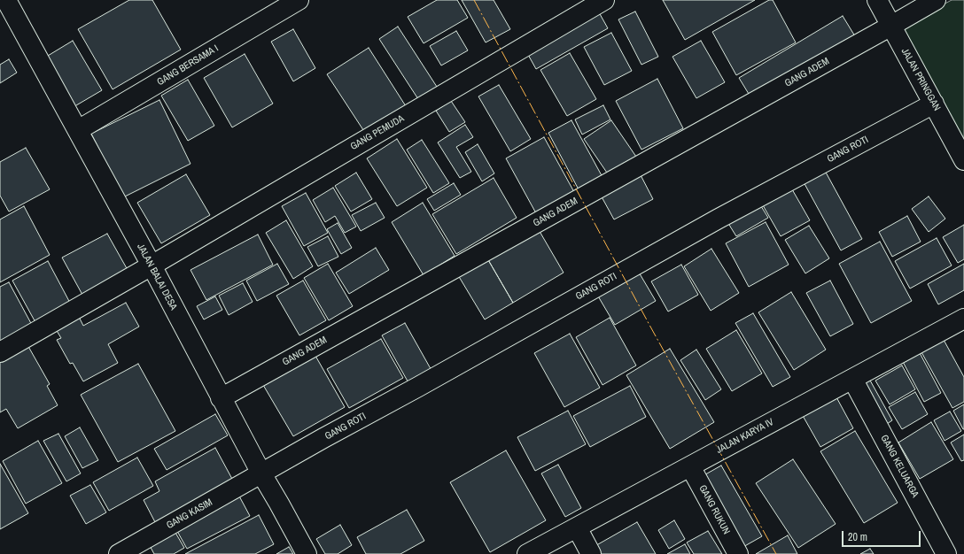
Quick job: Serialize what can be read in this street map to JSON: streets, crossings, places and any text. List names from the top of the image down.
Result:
{
  "streets": {
    "street": [
      "GANG BERSAMA I",
      "GANG ADEM",
      "JALAN PRINGGAN",
      "GANG PEMUDA",
      "GANG ROTI",
      "JALAN BALAI DESA",
      "JALAN KARYA IV",
      "GANG KELUARGA",
      "GANG RUKUN",
      "GANG KASIM"
    ]
  },
  "crossings": [
    ["GANG BERSAMA I", "JALAN BALAI DESA"],
    ["GANG ADEM", "JALAN PRINGGAN"],
    ["GANG ADEM", "JALAN BALAI DESA"],
    ["JALAN PRINGGAN", "GANG ROTI"],
    ["GANG PEMUDA", "JALAN BALAI DESA"],
    ["GANG ROTI", "JALAN BALAI DESA"],
    ["GANG ROTI", "GANG KASIM"],
    ["JALAN BALAI DESA", "GANG KASIM"],
    ["JALAN KARYA IV", "GANG KELUARGA"],
    ["JALAN KARYA IV", "GANG RUKUN"]
  ],
  "scale_bar": "20 m"
}
